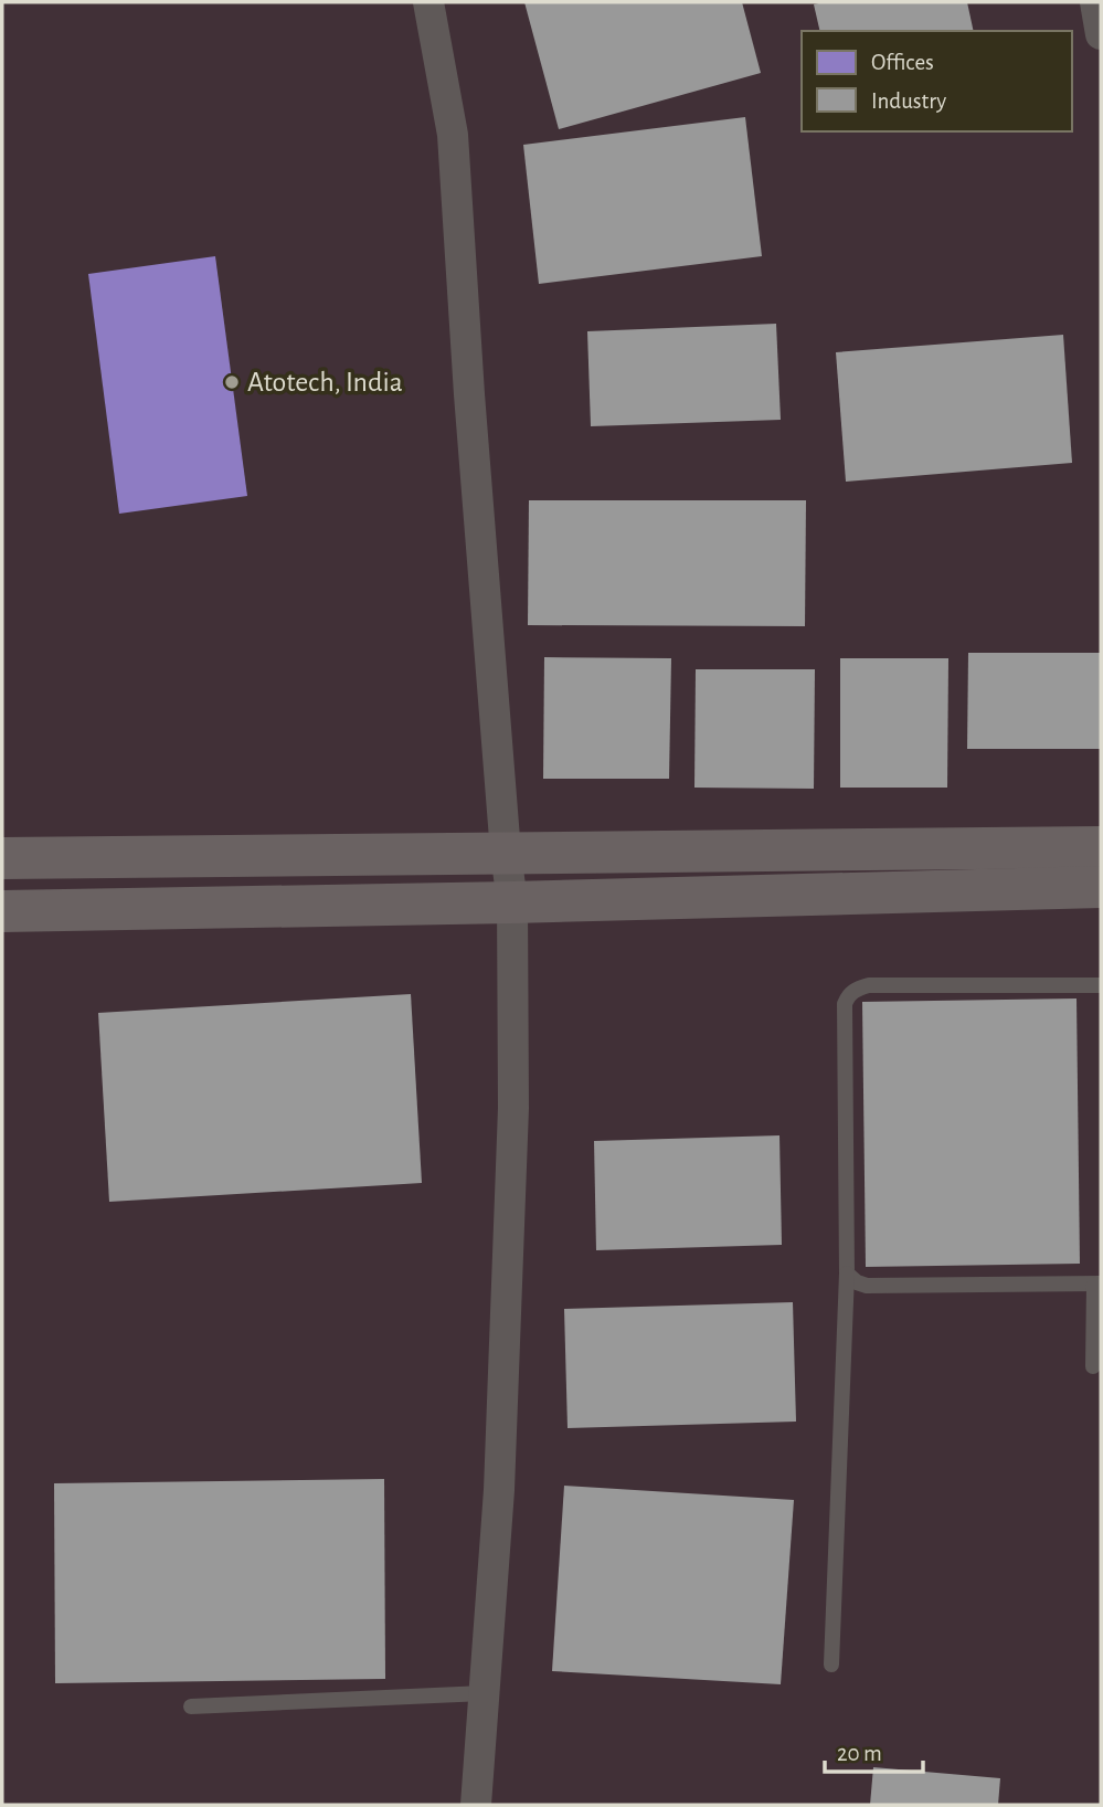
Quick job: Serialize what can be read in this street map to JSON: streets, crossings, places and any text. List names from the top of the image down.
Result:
{
  "places": ["Atotech, India"],
  "legend": ["Offices", "Industry"],
  "scale_bar": "20 m"
}
